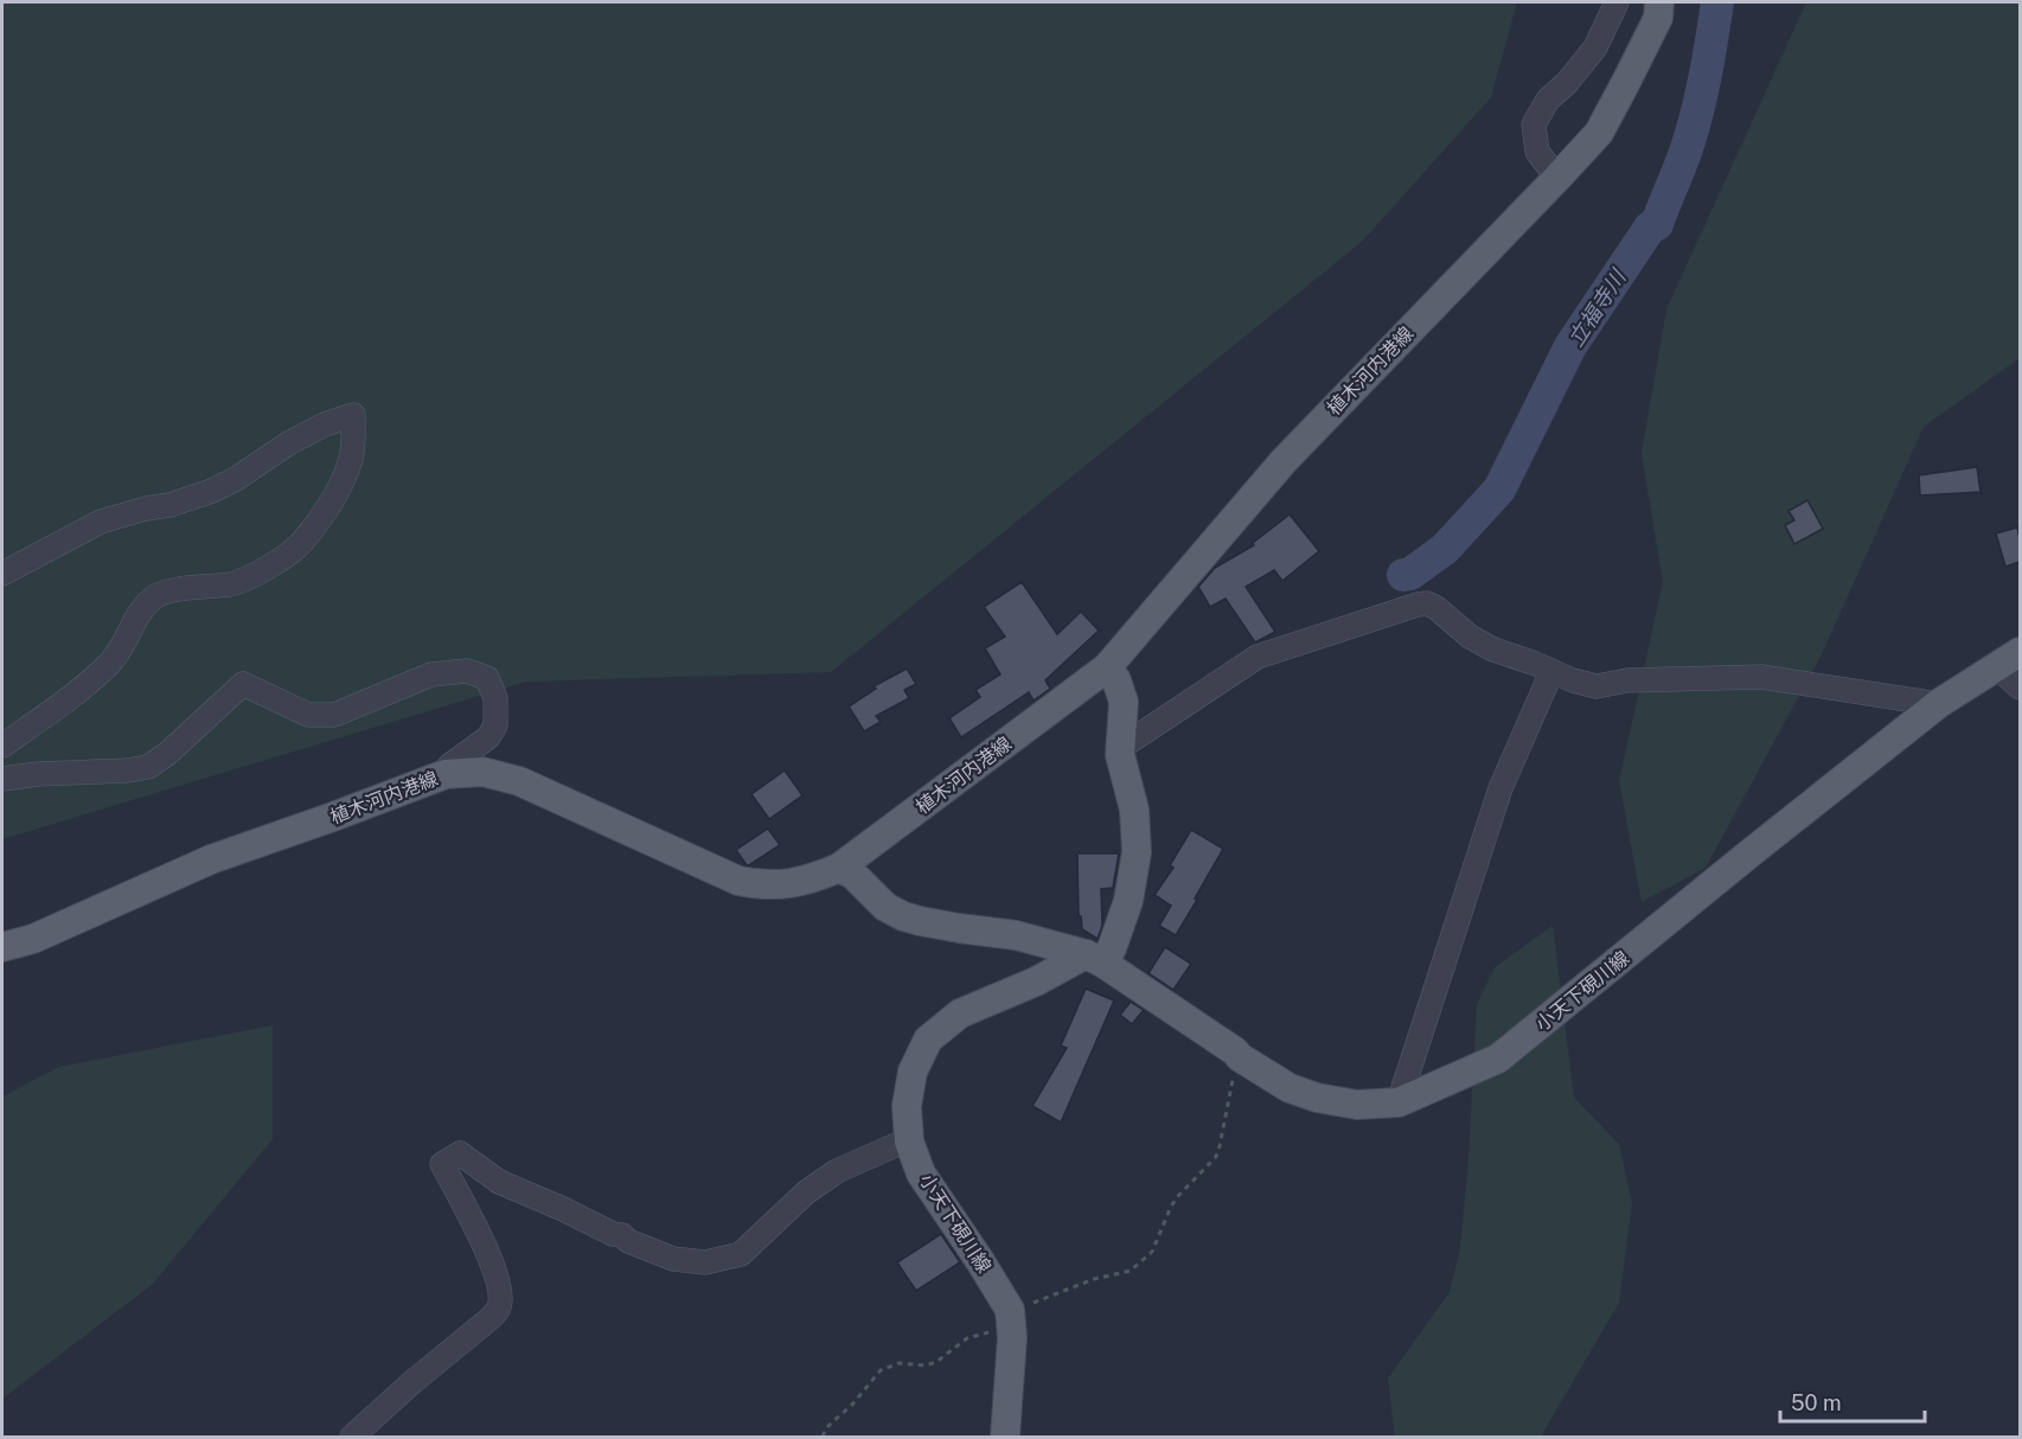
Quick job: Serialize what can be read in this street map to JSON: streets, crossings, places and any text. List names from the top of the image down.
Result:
{
  "streets": {
    "main road": ["植木河内港線", "小天下硯川線"]
  },
  "water": ["立福寺川"],
  "scale_bar": "50 m"
}
